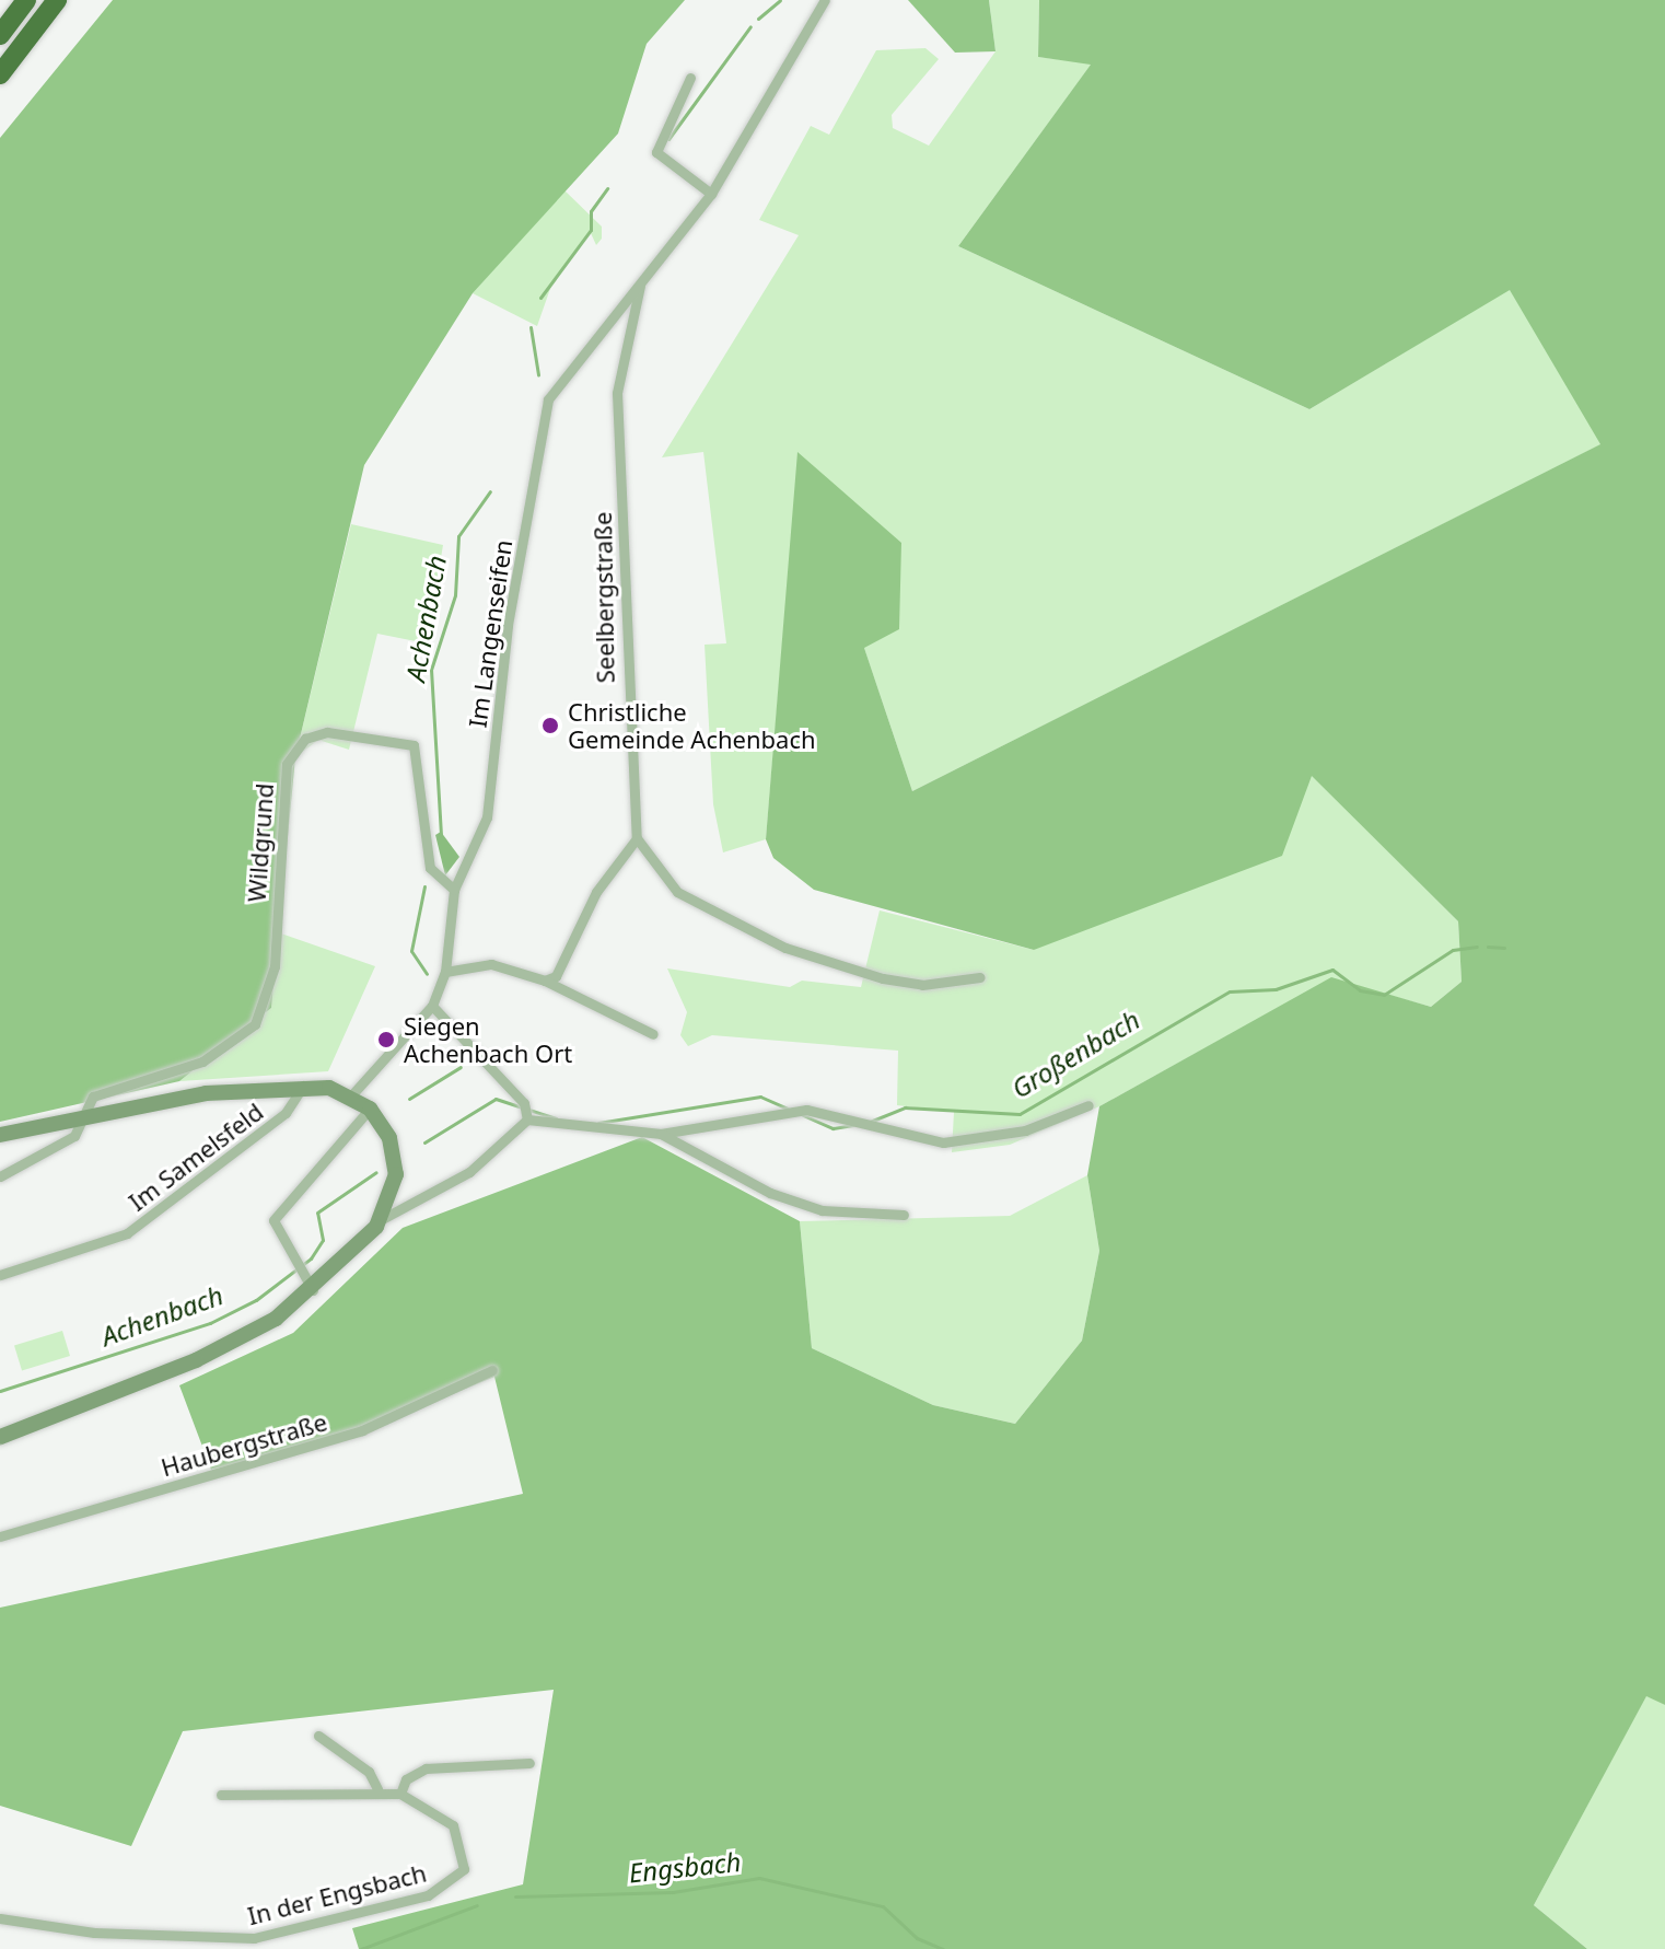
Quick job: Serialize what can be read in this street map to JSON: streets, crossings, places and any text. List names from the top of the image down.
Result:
{
  "streets": {
    "street": [
      "Seelbergstraße",
      "Im Langenseifen",
      "Wildgrund",
      "Im Samelsfeld",
      "Haubergstraße",
      "In der Engsbach"
    ]
  },
  "crossings": [
    ["Seelbergstraße", "Im Langenseifen"],
    ["Im Langenseifen", "Wildgrund"]
  ],
  "water": ["Achenbach", "Großenbach", "Engsbach"],
  "places": ["Christliche Gemeinde Achenbach", "Siegen Achenbach Ort"]
}
